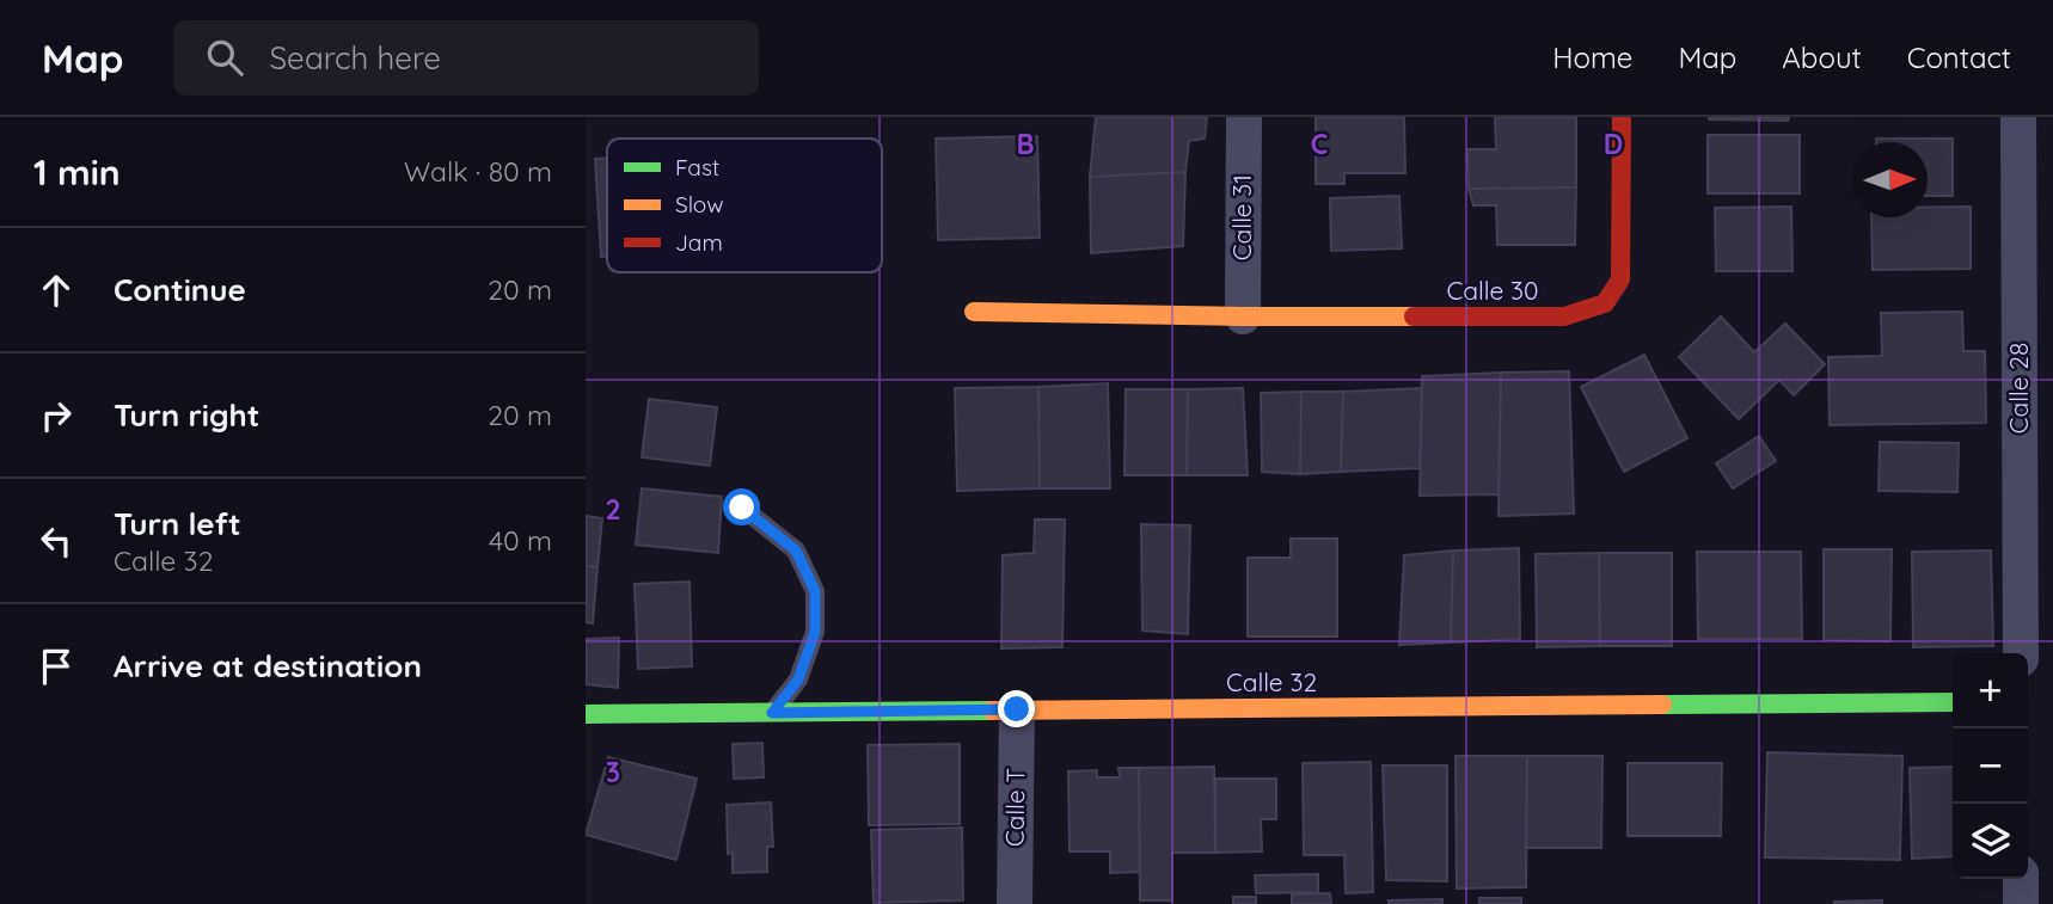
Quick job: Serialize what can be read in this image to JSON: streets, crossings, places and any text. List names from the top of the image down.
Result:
{
  "streets": {
    "street": [
      "Calle 31",
      "Calle 30",
      "Calle 28",
      "Calle 32",
      "Calle T"
    ]
  },
  "crossings": [
    ["Calle 31", "Calle 30"],
    ["Calle 32", "Calle T"]
  ],
  "legend": ["Fast", "Slow", "Jam"],
  "north": "right",
  "page": {
    "header": "Map",
    "search": "Search here",
    "nav": [
      "Home",
      "Map",
      "About",
      "Contact"
    ],
    "heading": ["1 min", "Walk · 80 m"],
    "list": [
      ["Continue", "20 m"],
      ["Turn right", "20 m"],
      ["Turn left", "Calle 32", "40 m"],
      "Arrive at destination"
    ],
    "map_buttons": ["+", "−"]
  },
  "grid": {
    "columns": ["B", "C", "D"],
    "rows": ["2", "3"]
  }
}
